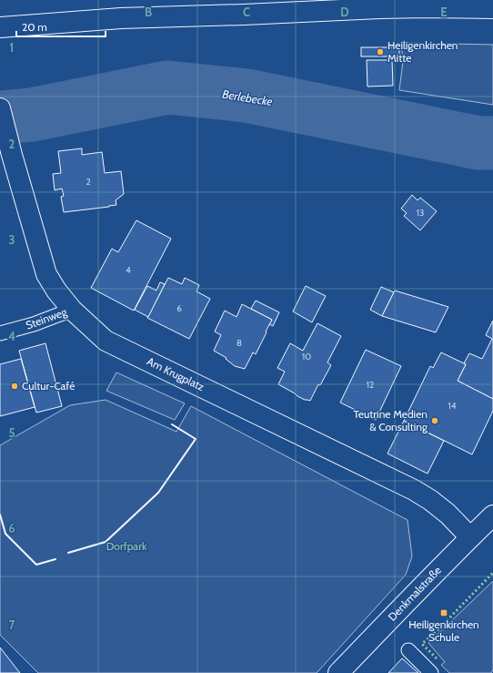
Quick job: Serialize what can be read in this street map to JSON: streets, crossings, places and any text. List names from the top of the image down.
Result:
{
  "streets": {
    "main road": ["Am Krugplatz", "Denkmalstraße"],
    "lane": ["Steinweg"]
  },
  "crossings": [
    ["Steinweg", "Am Krugplatz"],
    ["Am Krugplatz", "Denkmalstraße"]
  ],
  "water": ["Berlebecke"],
  "parks": ["Dorfpark"],
  "places": {
    "other": ["Heiligenkirchen Mitte", "Cultur-Café", "Teutrine Medien & Consulting"],
    "transit": ["Heiligenkirchen Schule"]
  },
  "house_numbers": [
    "2",
    "13",
    "4",
    "6",
    "8",
    "10",
    "12",
    "14"
  ],
  "scale_bar": "20 m",
  "grid": {
    "columns": [
      "B",
      "C",
      "D",
      "E"
    ],
    "rows": [
      "1",
      "2",
      "3",
      "4",
      "5",
      "6",
      "7"
    ]
  }
}
